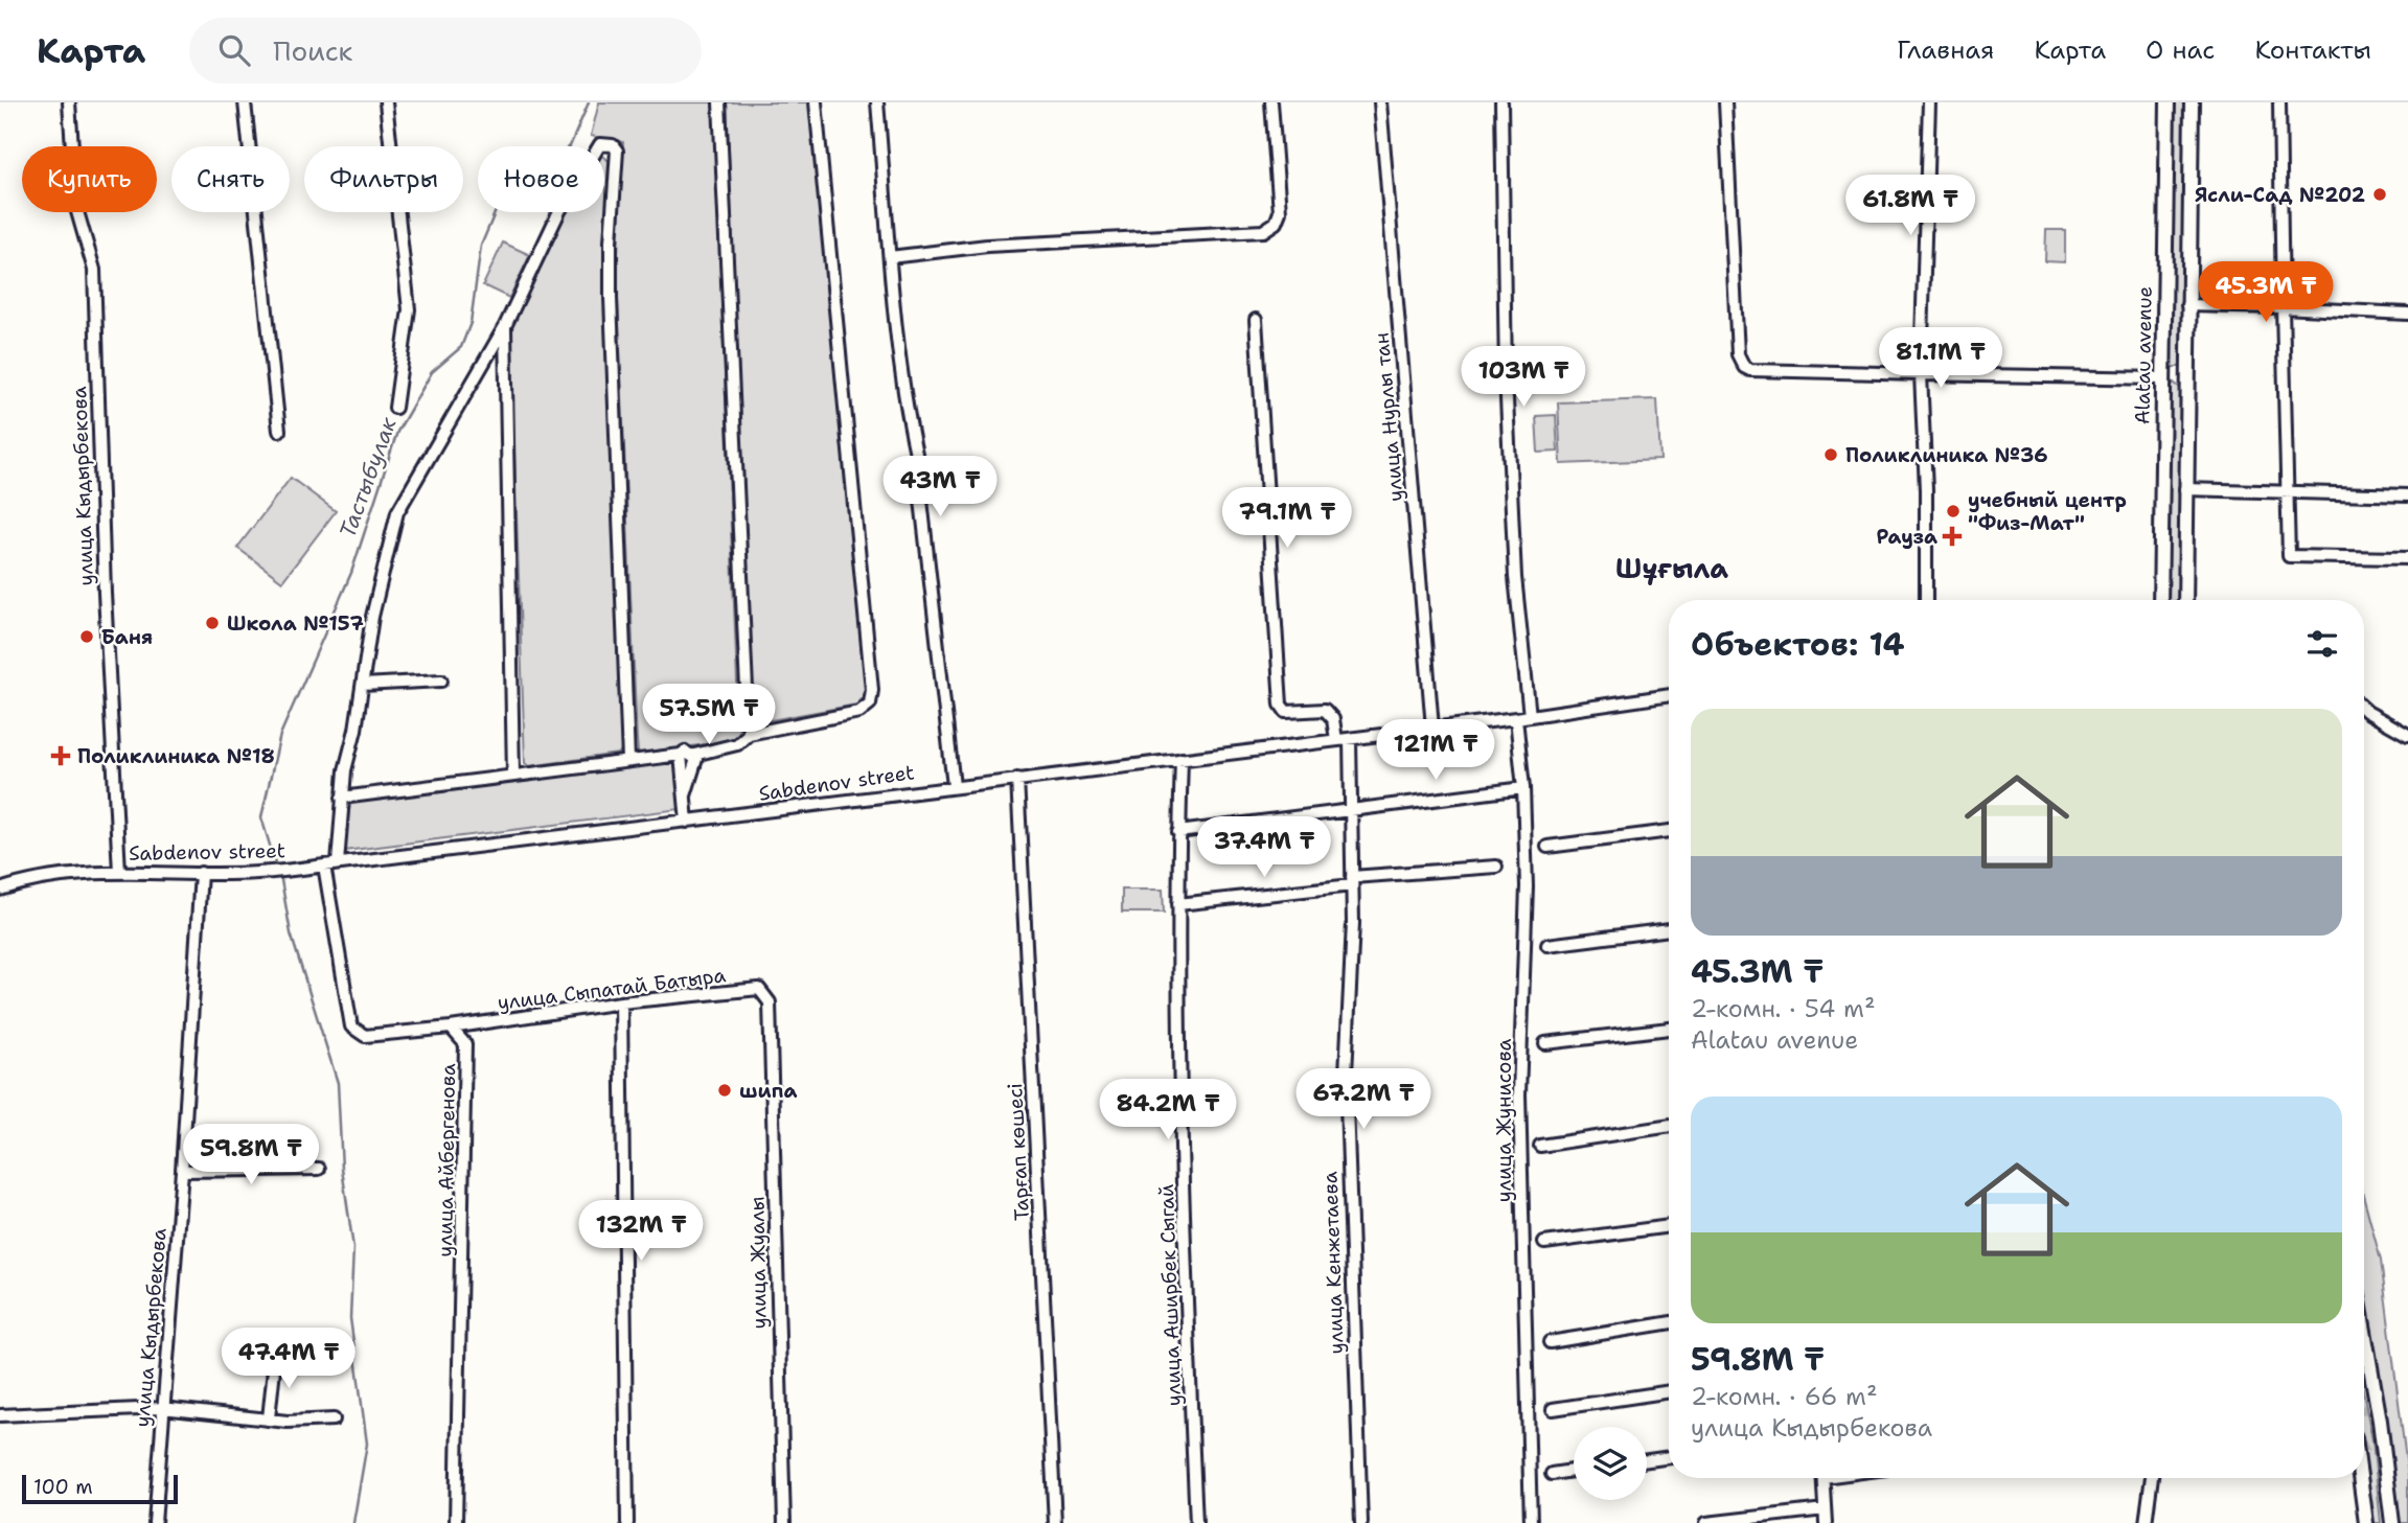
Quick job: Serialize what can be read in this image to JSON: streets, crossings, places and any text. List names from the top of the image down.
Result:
{
  "streets": {
    "main road": ["Alatau avenue"],
    "street": [
      "улица Нурлы тан",
      "улица Кыдырбекова",
      "Sabdenov street",
      "улица Сыпатай Батыра",
      "улица Жунисова",
      "Тарғап көшесі",
      "улица Айбергенова",
      "улица Жуалы",
      "улица Кенжетаева",
      "улица Аширбек Сыгай"
    ]
  },
  "crossings": [
    ["улица Нурлы тан", "Sabdenov street"],
    ["улица Кыдырбекова", "Sabdenov street"],
    ["Sabdenov street", "улица Жунисова"],
    ["Sabdenov street", "Тарғап көшесі"],
    ["Sabdenov street", "улица Кенжетаева"],
    ["Sabdenov street", "улица Аширбек Сыгай"],
    ["улица Сыпатай Батыра", "улица Айбергенова"],
    ["улица Сыпатай Батыра", "улица Жуалы"]
  ],
  "districts": ["Шұғыла"],
  "water": ["Тастыбулак"],
  "places": {
    "other": [
      "Ясли-Сад №202",
      "Поликлиника №36",
      "учебный центр \"Физ-Мат\"",
      "Школа №157",
      "Баня",
      "шипа"
    ],
    "health": ["Рауза", "Поликлиника №18"]
  },
  "scale_bar": "100 m",
  "page": {
    "header": "Карта",
    "search": "Поиск",
    "nav": [
      "Главная",
      "Карта",
      "О нас",
      "Контакты"
    ],
    "chip": [
      "Купить",
      "Снять",
      "Фильтры",
      "Новое"
    ],
    "price": [
      "61.8M ₸",
      "45.3M ₸",
      "81.1M ₸",
      "103M ₸",
      "43M ₸",
      "79.1M ₸",
      "57.5M ₸",
      "121M ₸",
      "37.4M ₸",
      "67.2M ₸",
      "84.2M ₸",
      "59.8M ₸",
      "132M ₸",
      "47.4M ₸"
    ],
    "heading": "Объектов: 14",
    "list": [
      {
        "name": "45.3M ₸",
        "note": "2-комн. · 54 m² · Alatau avenue"
      },
      {
        "name": "59.8M ₸",
        "note": "2-комн. · 66 m² · улица Кыдырбекова"
      }
    ],
    "scale": "100 m"
  }
}
